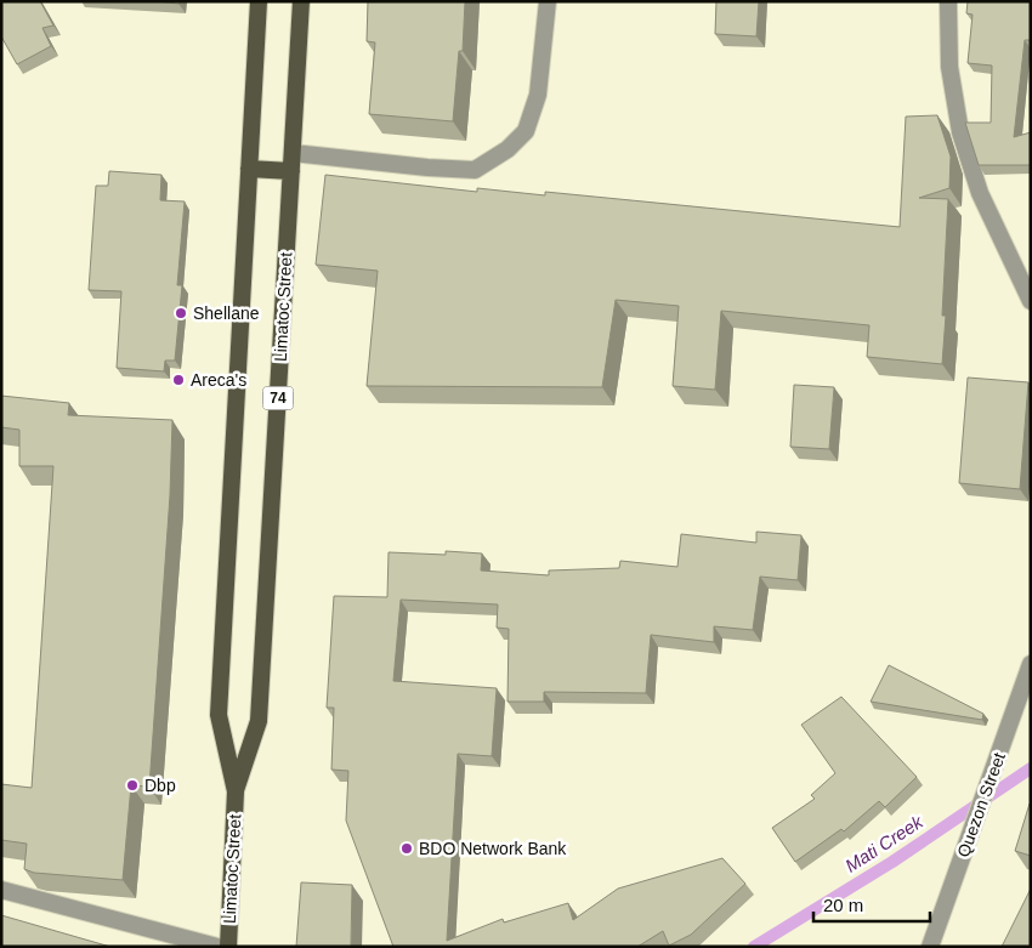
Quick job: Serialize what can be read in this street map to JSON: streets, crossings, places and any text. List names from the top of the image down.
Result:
{
  "streets": {
    "main road": ["Limatoc Street", "74"],
    "street": ["Quezon Street"]
  },
  "water": ["Mati Creek"],
  "places": [
    "Shellane",
    "Areca's",
    "Dbp",
    "BDO Network Bank"
  ],
  "scale_bar": "20 m"
}
